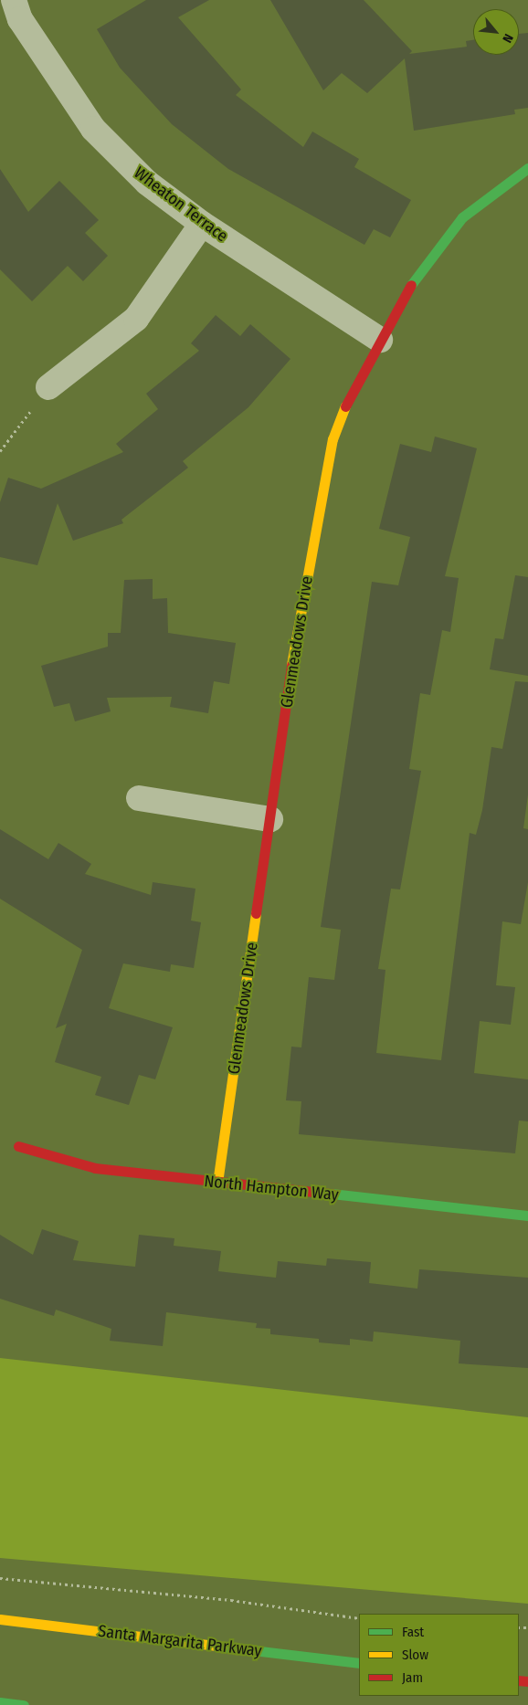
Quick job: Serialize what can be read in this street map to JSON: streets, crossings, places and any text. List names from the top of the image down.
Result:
{
  "streets": {
    "street": [
      "Wheaton Terrace",
      "Glenmeadows Drive",
      "North Hampton Way",
      "Santa Margarita Parkway"
    ]
  },
  "crossings": [
    ["Wheaton Terrace", "Glenmeadows Drive"],
    ["Glenmeadows Drive", "North Hampton Way"]
  ],
  "legend": ["Fast", "Slow", "Jam"],
  "north": "bottom right"
}
